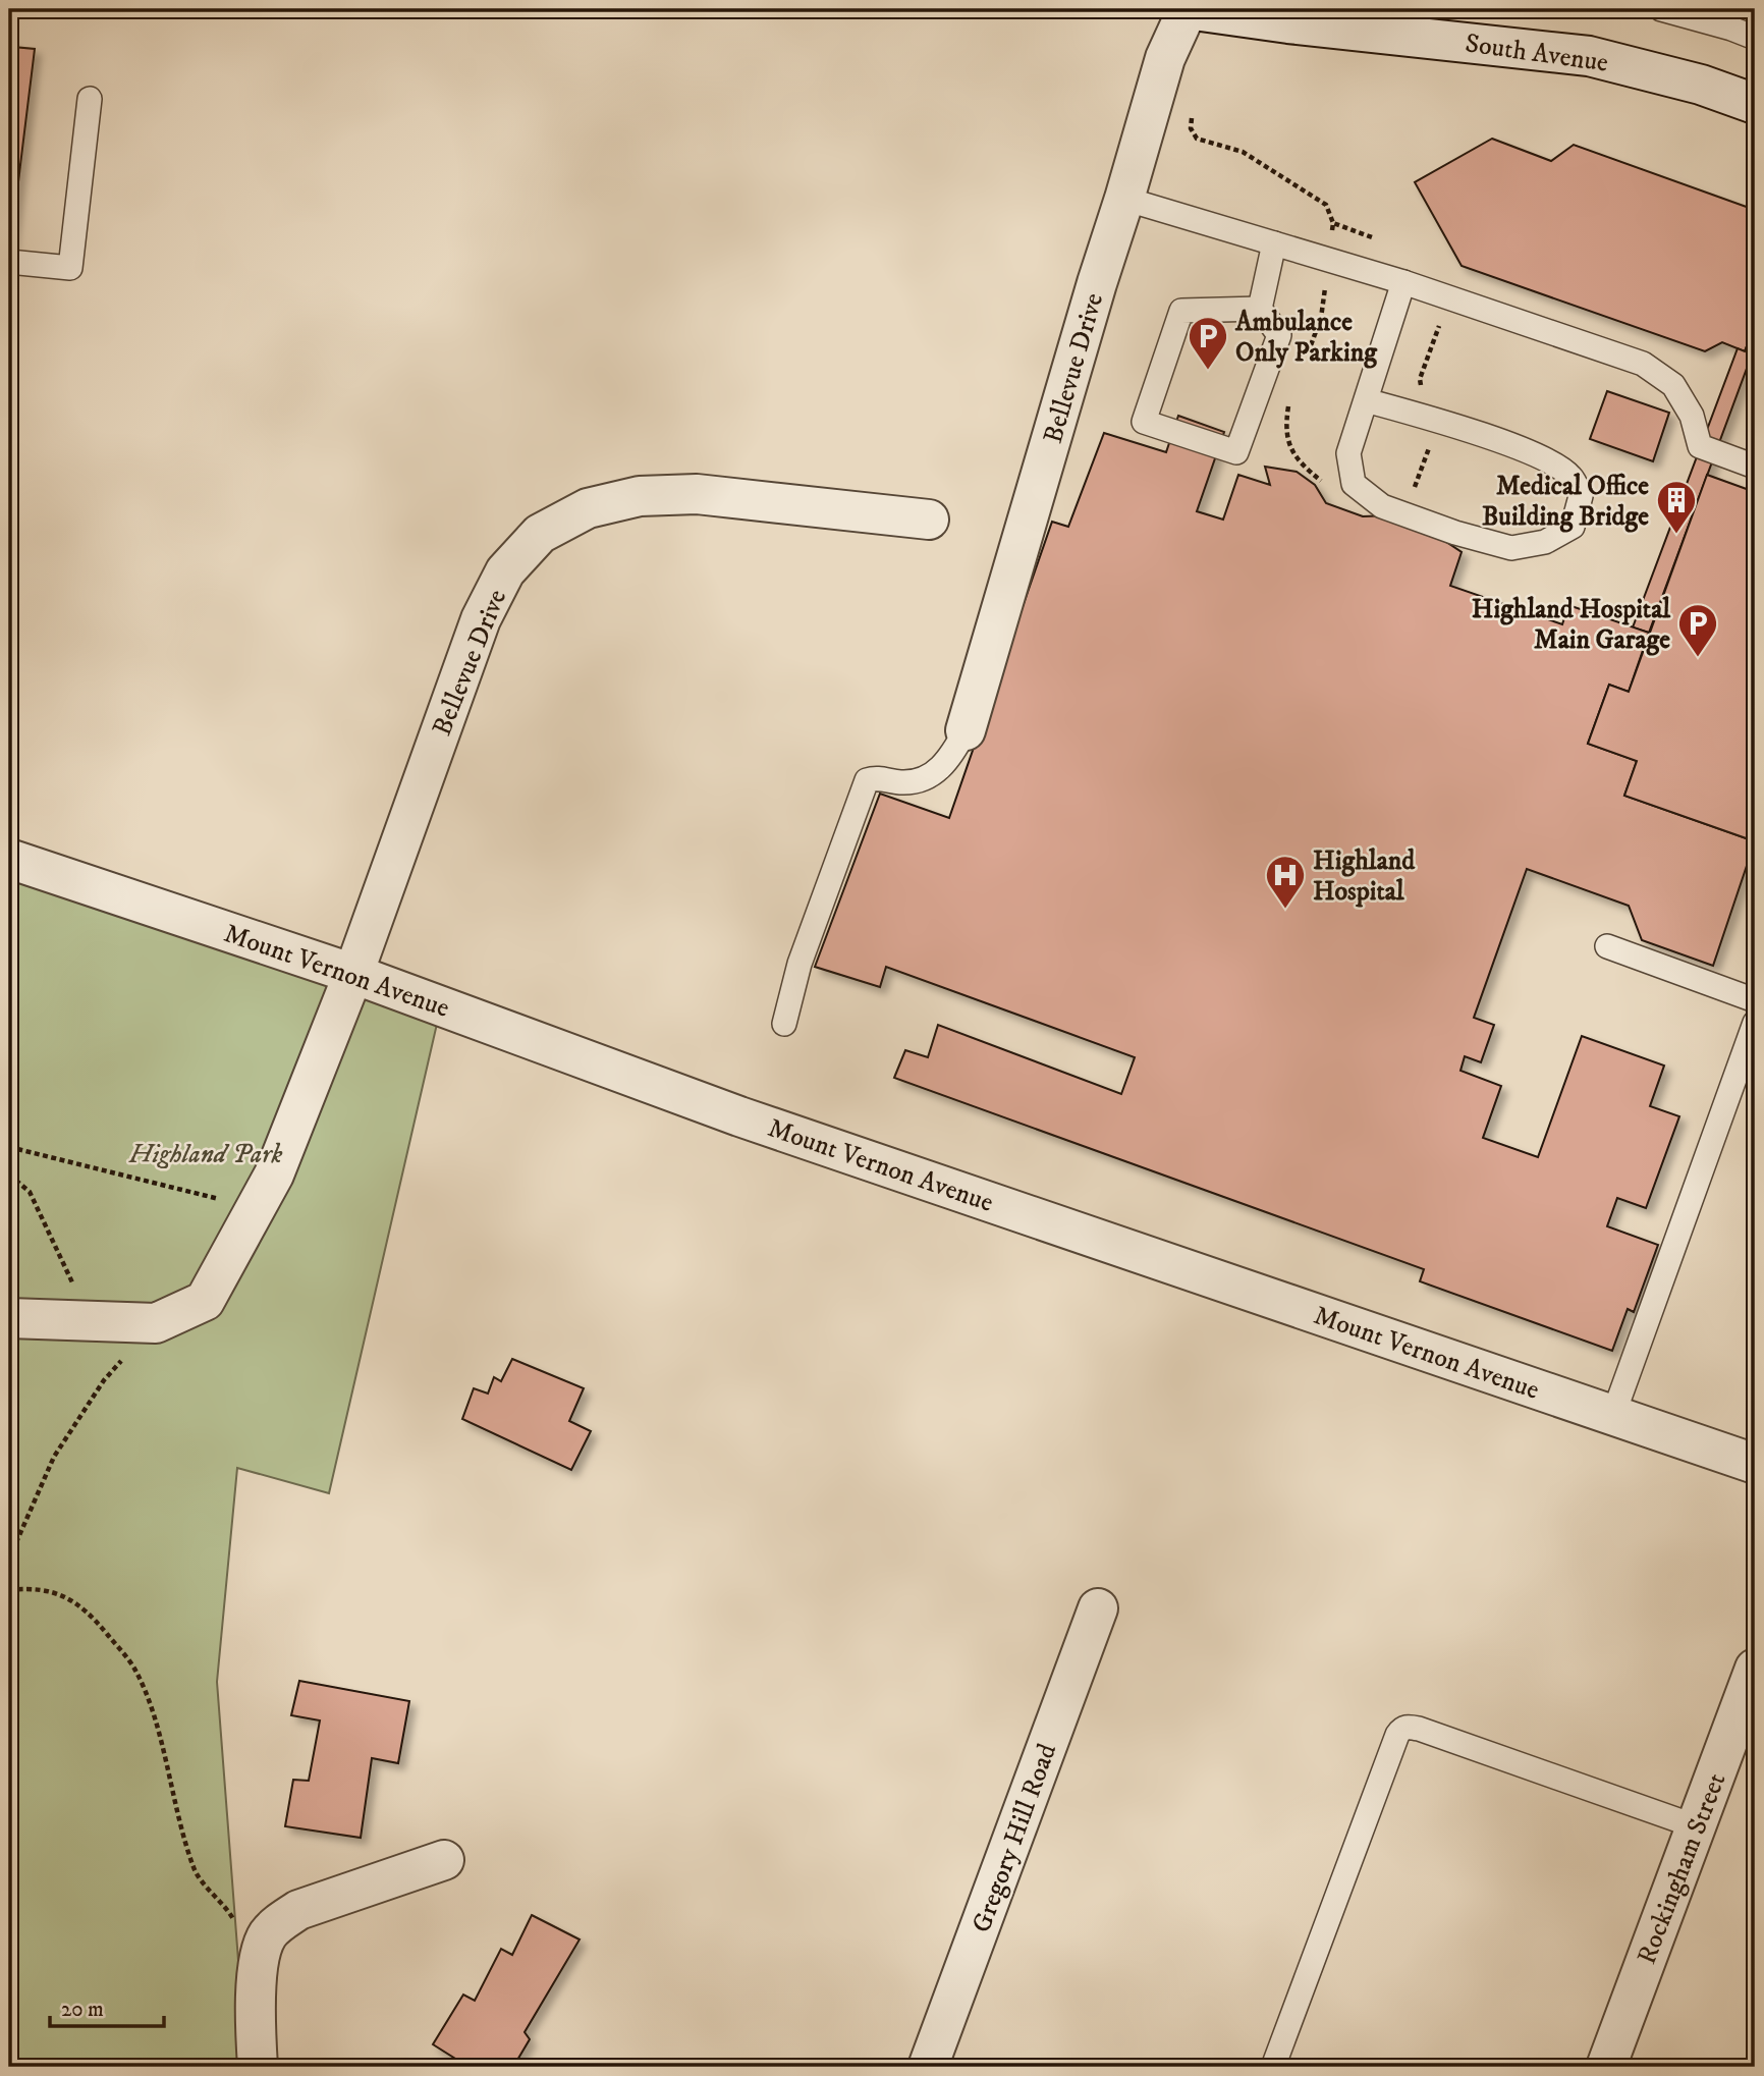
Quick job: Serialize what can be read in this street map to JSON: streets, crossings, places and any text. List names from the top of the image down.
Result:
{
  "streets": {
    "street": [
      "South Avenue",
      "Bellevue Drive",
      "Mount Vernon Avenue",
      "Gregory Hill Road",
      "Rockingham Street"
    ]
  },
  "crossings": [
    ["South Avenue", "Bellevue Drive"],
    ["Bellevue Drive", "Mount Vernon Avenue"]
  ],
  "parks": ["Highland Park"],
  "places": {
    "parking": ["Ambulance Only Parking", "Highland Hospital Main Garage"],
    "building": ["Medical Office Building Bridge"],
    "hospital": ["Highland Hospital"]
  },
  "scale_bar": "20 m"
}
